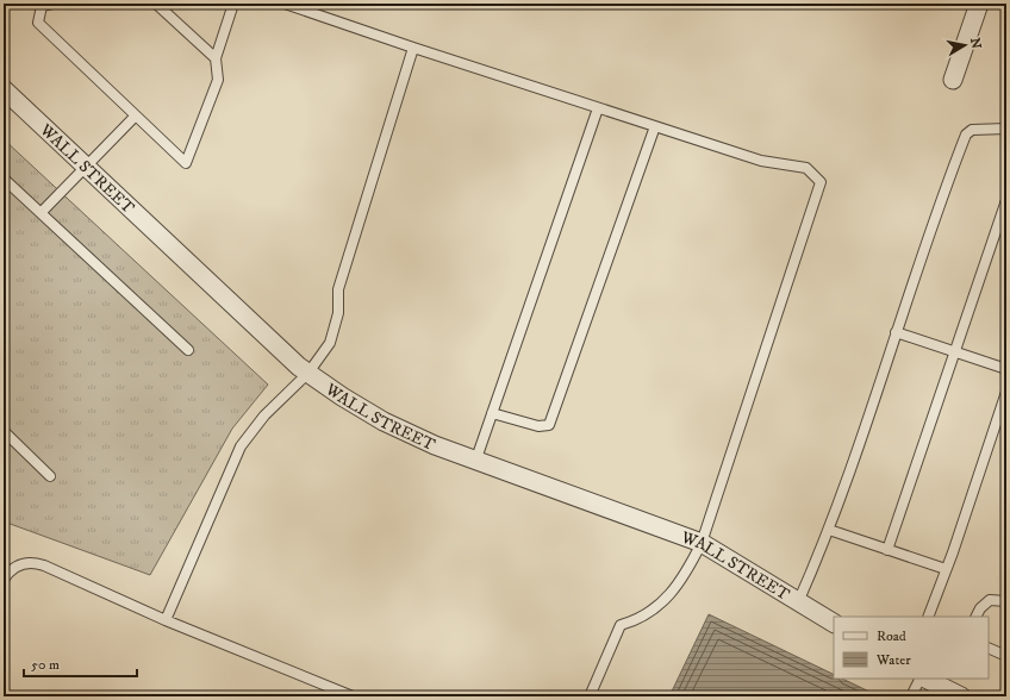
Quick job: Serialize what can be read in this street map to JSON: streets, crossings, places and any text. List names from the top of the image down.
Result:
{
  "streets": {
    "street": ["WALL STREET"]
  },
  "legend": ["Road", "Water"],
  "scale_bar": "50 m",
  "north": "right"
}
